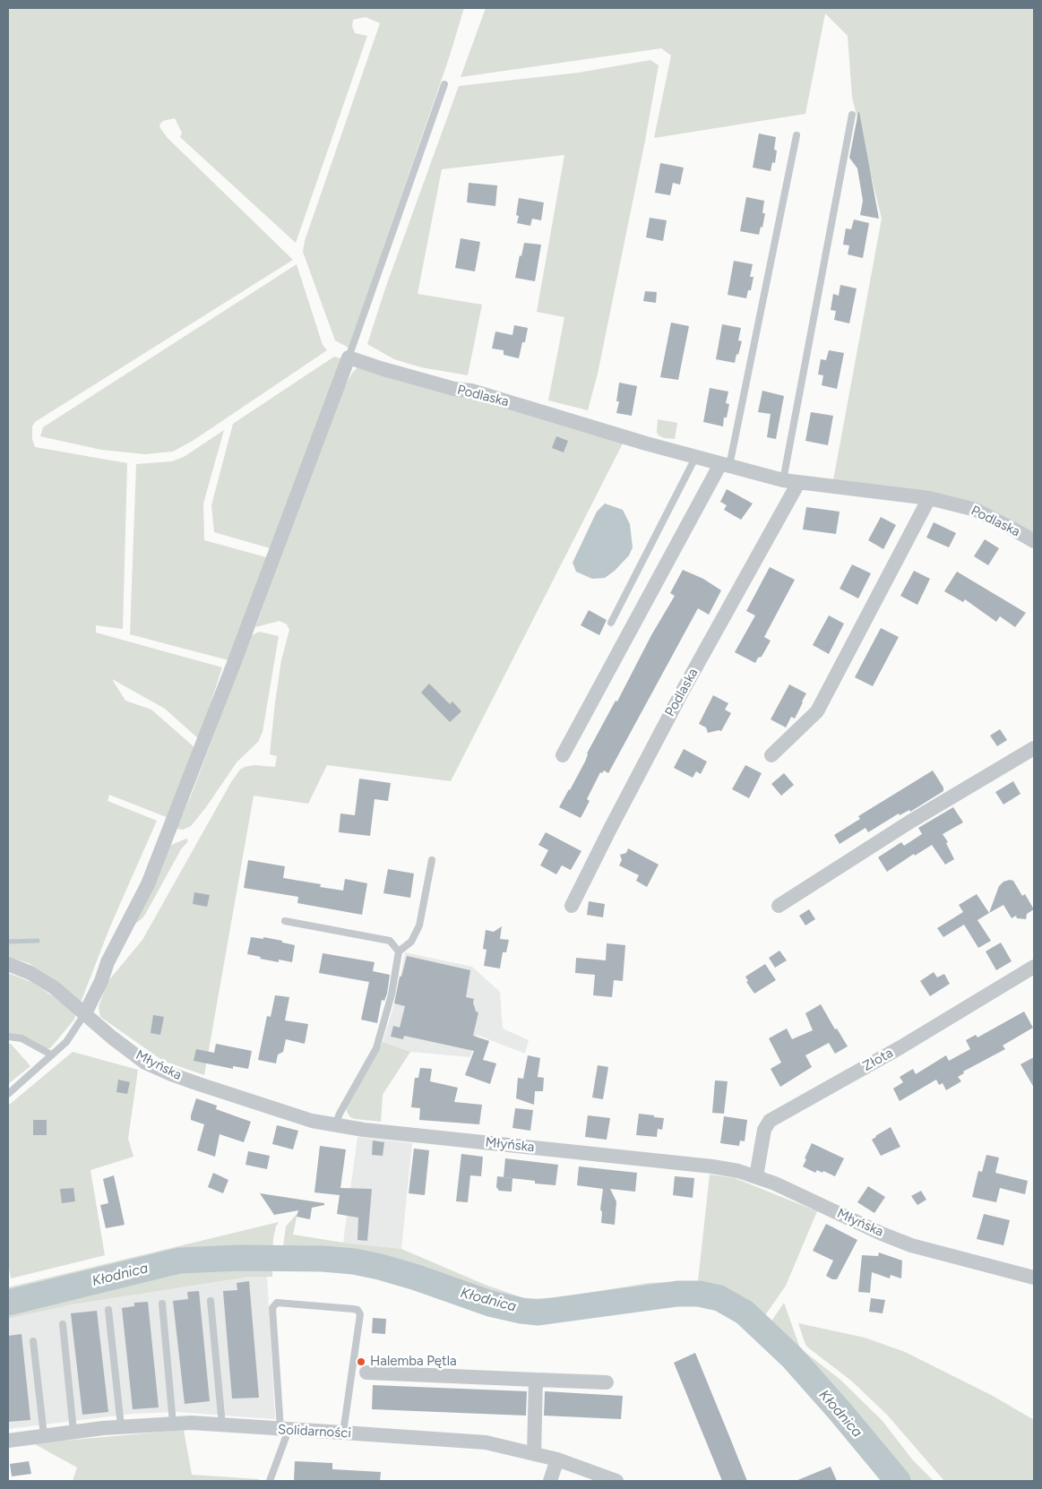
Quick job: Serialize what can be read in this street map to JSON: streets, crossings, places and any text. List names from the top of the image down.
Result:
{
  "streets": {
    "street": [
      "Podlaska",
      "Złota",
      "Młyńska",
      "Solidarności"
    ]
  },
  "crossings": [
    ["Złota", "Młyńska"]
  ],
  "water": ["Kłodnica"],
  "places": ["Halemba Pętla"]
}
